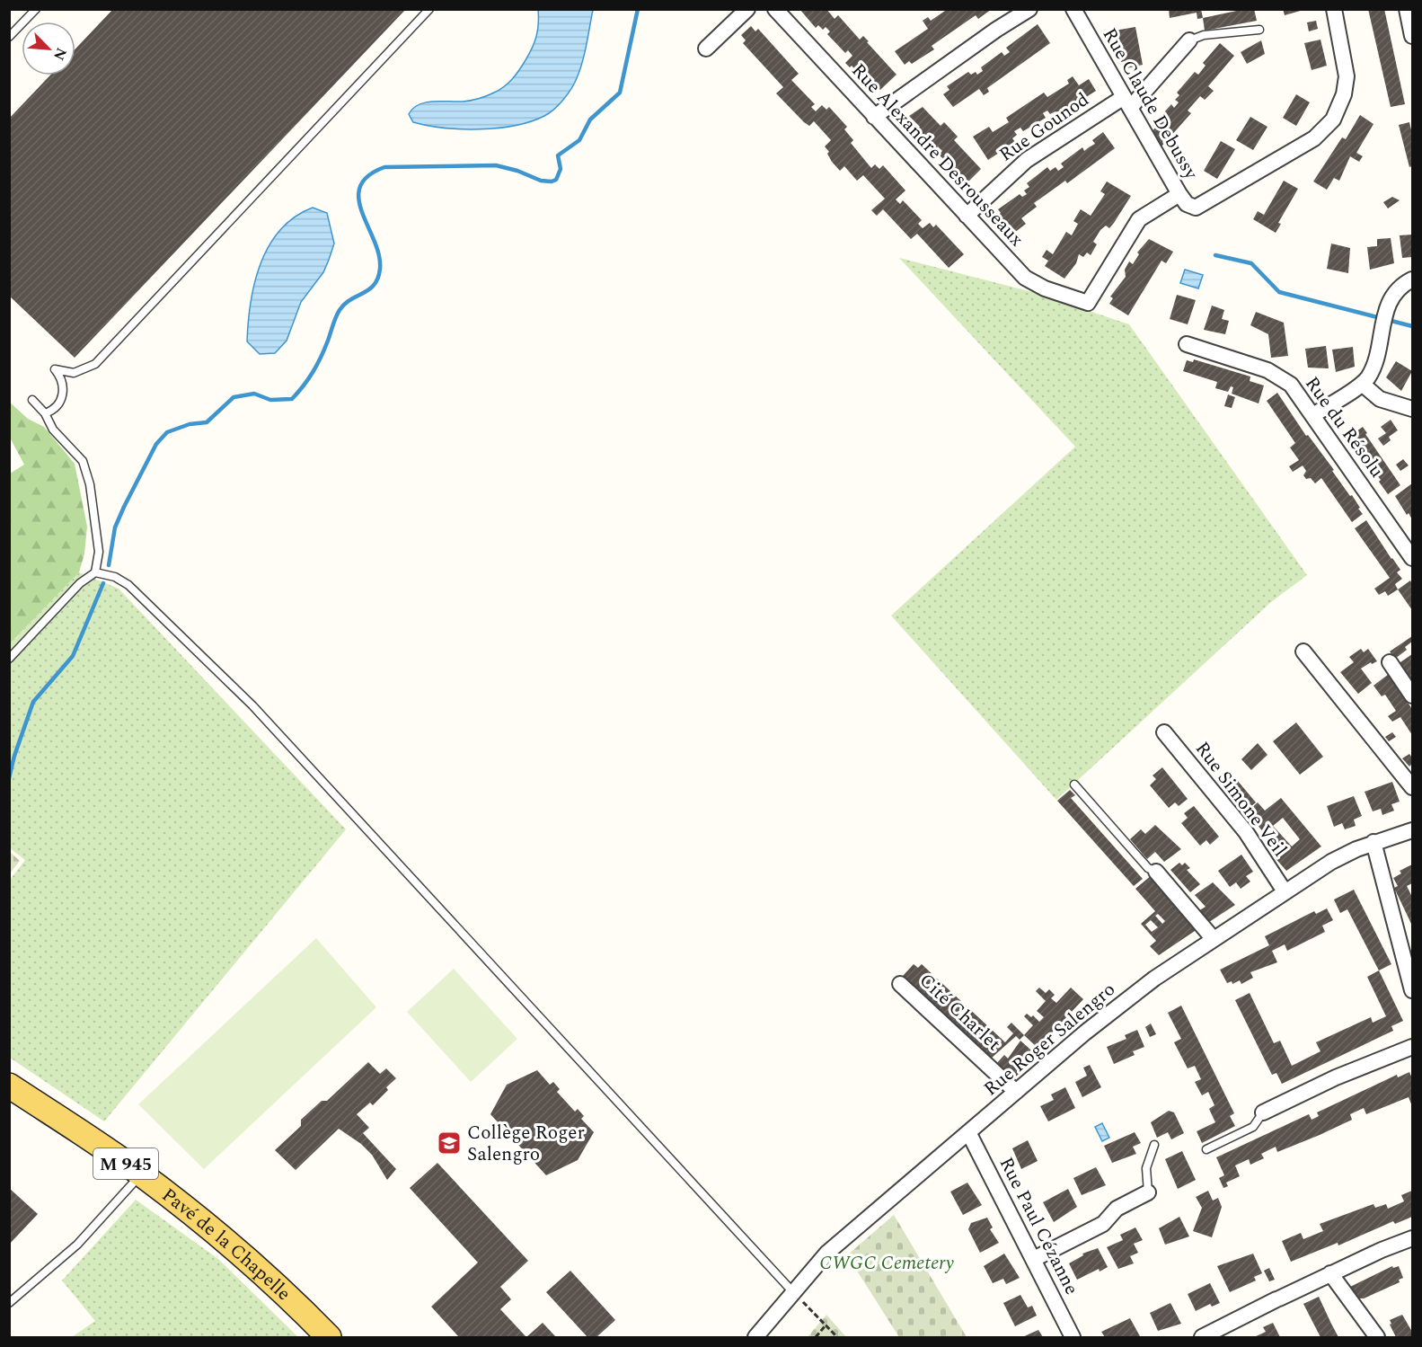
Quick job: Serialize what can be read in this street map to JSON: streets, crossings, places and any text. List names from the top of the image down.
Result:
{
  "streets": {
    "main road": ["M 945", "Pavé de la Chapelle"],
    "street": [
      "Rue Claude Debussy",
      "Rue Gounod",
      "Rue Alexandre Desrousseaux",
      "Rue du Résolu",
      "Rue Simone Veil",
      "Cité Charlet",
      "Rue Roger Salengro",
      "Rue Paul Cézanne"
    ]
  },
  "crossings": [
    ["Rue Claude Debussy", "Rue Gounod"],
    ["Rue Claude Debussy", "Rue Alexandre Desrousseaux"],
    ["Rue Gounod", "Rue Alexandre Desrousseaux"],
    ["Rue Simone Veil", "Rue Roger Salengro"],
    ["Cité Charlet", "Rue Roger Salengro"],
    ["Rue Roger Salengro", "Rue Paul Cézanne"]
  ],
  "parks": ["CWGC Cemetery"],
  "places": {
    "school or university": ["Collège Roger Salengro"]
  },
  "north": "bottom right"
}
